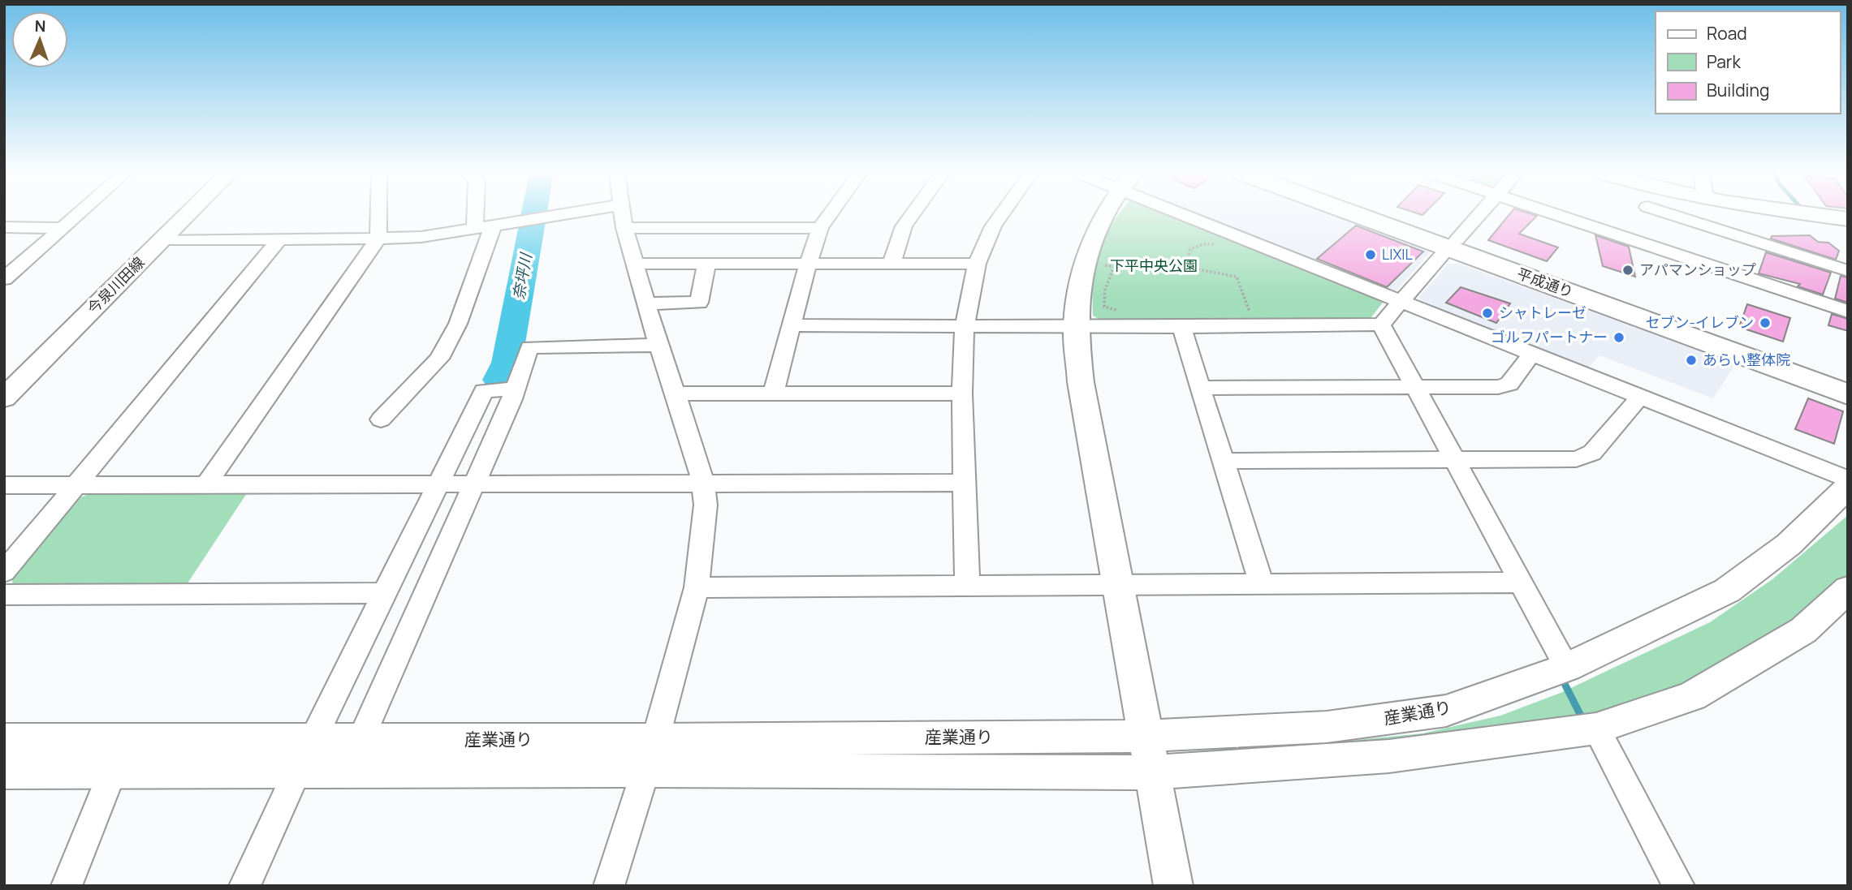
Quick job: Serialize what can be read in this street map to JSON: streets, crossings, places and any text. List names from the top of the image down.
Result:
{
  "streets": {
    "main road": ["平成通り"],
    "street": ["今泉川田線", "産業通り"]
  },
  "water": ["奈坪川"],
  "parks": ["下平中央公園"],
  "places": [
    "LIXIL",
    "アパマンショップ",
    "シャトレーゼ",
    "セブン-イレブン",
    "ゴルフパートナー",
    "あらい整体院"
  ],
  "legend": ["Road", "Park", "Building"],
  "north": "top"
}
